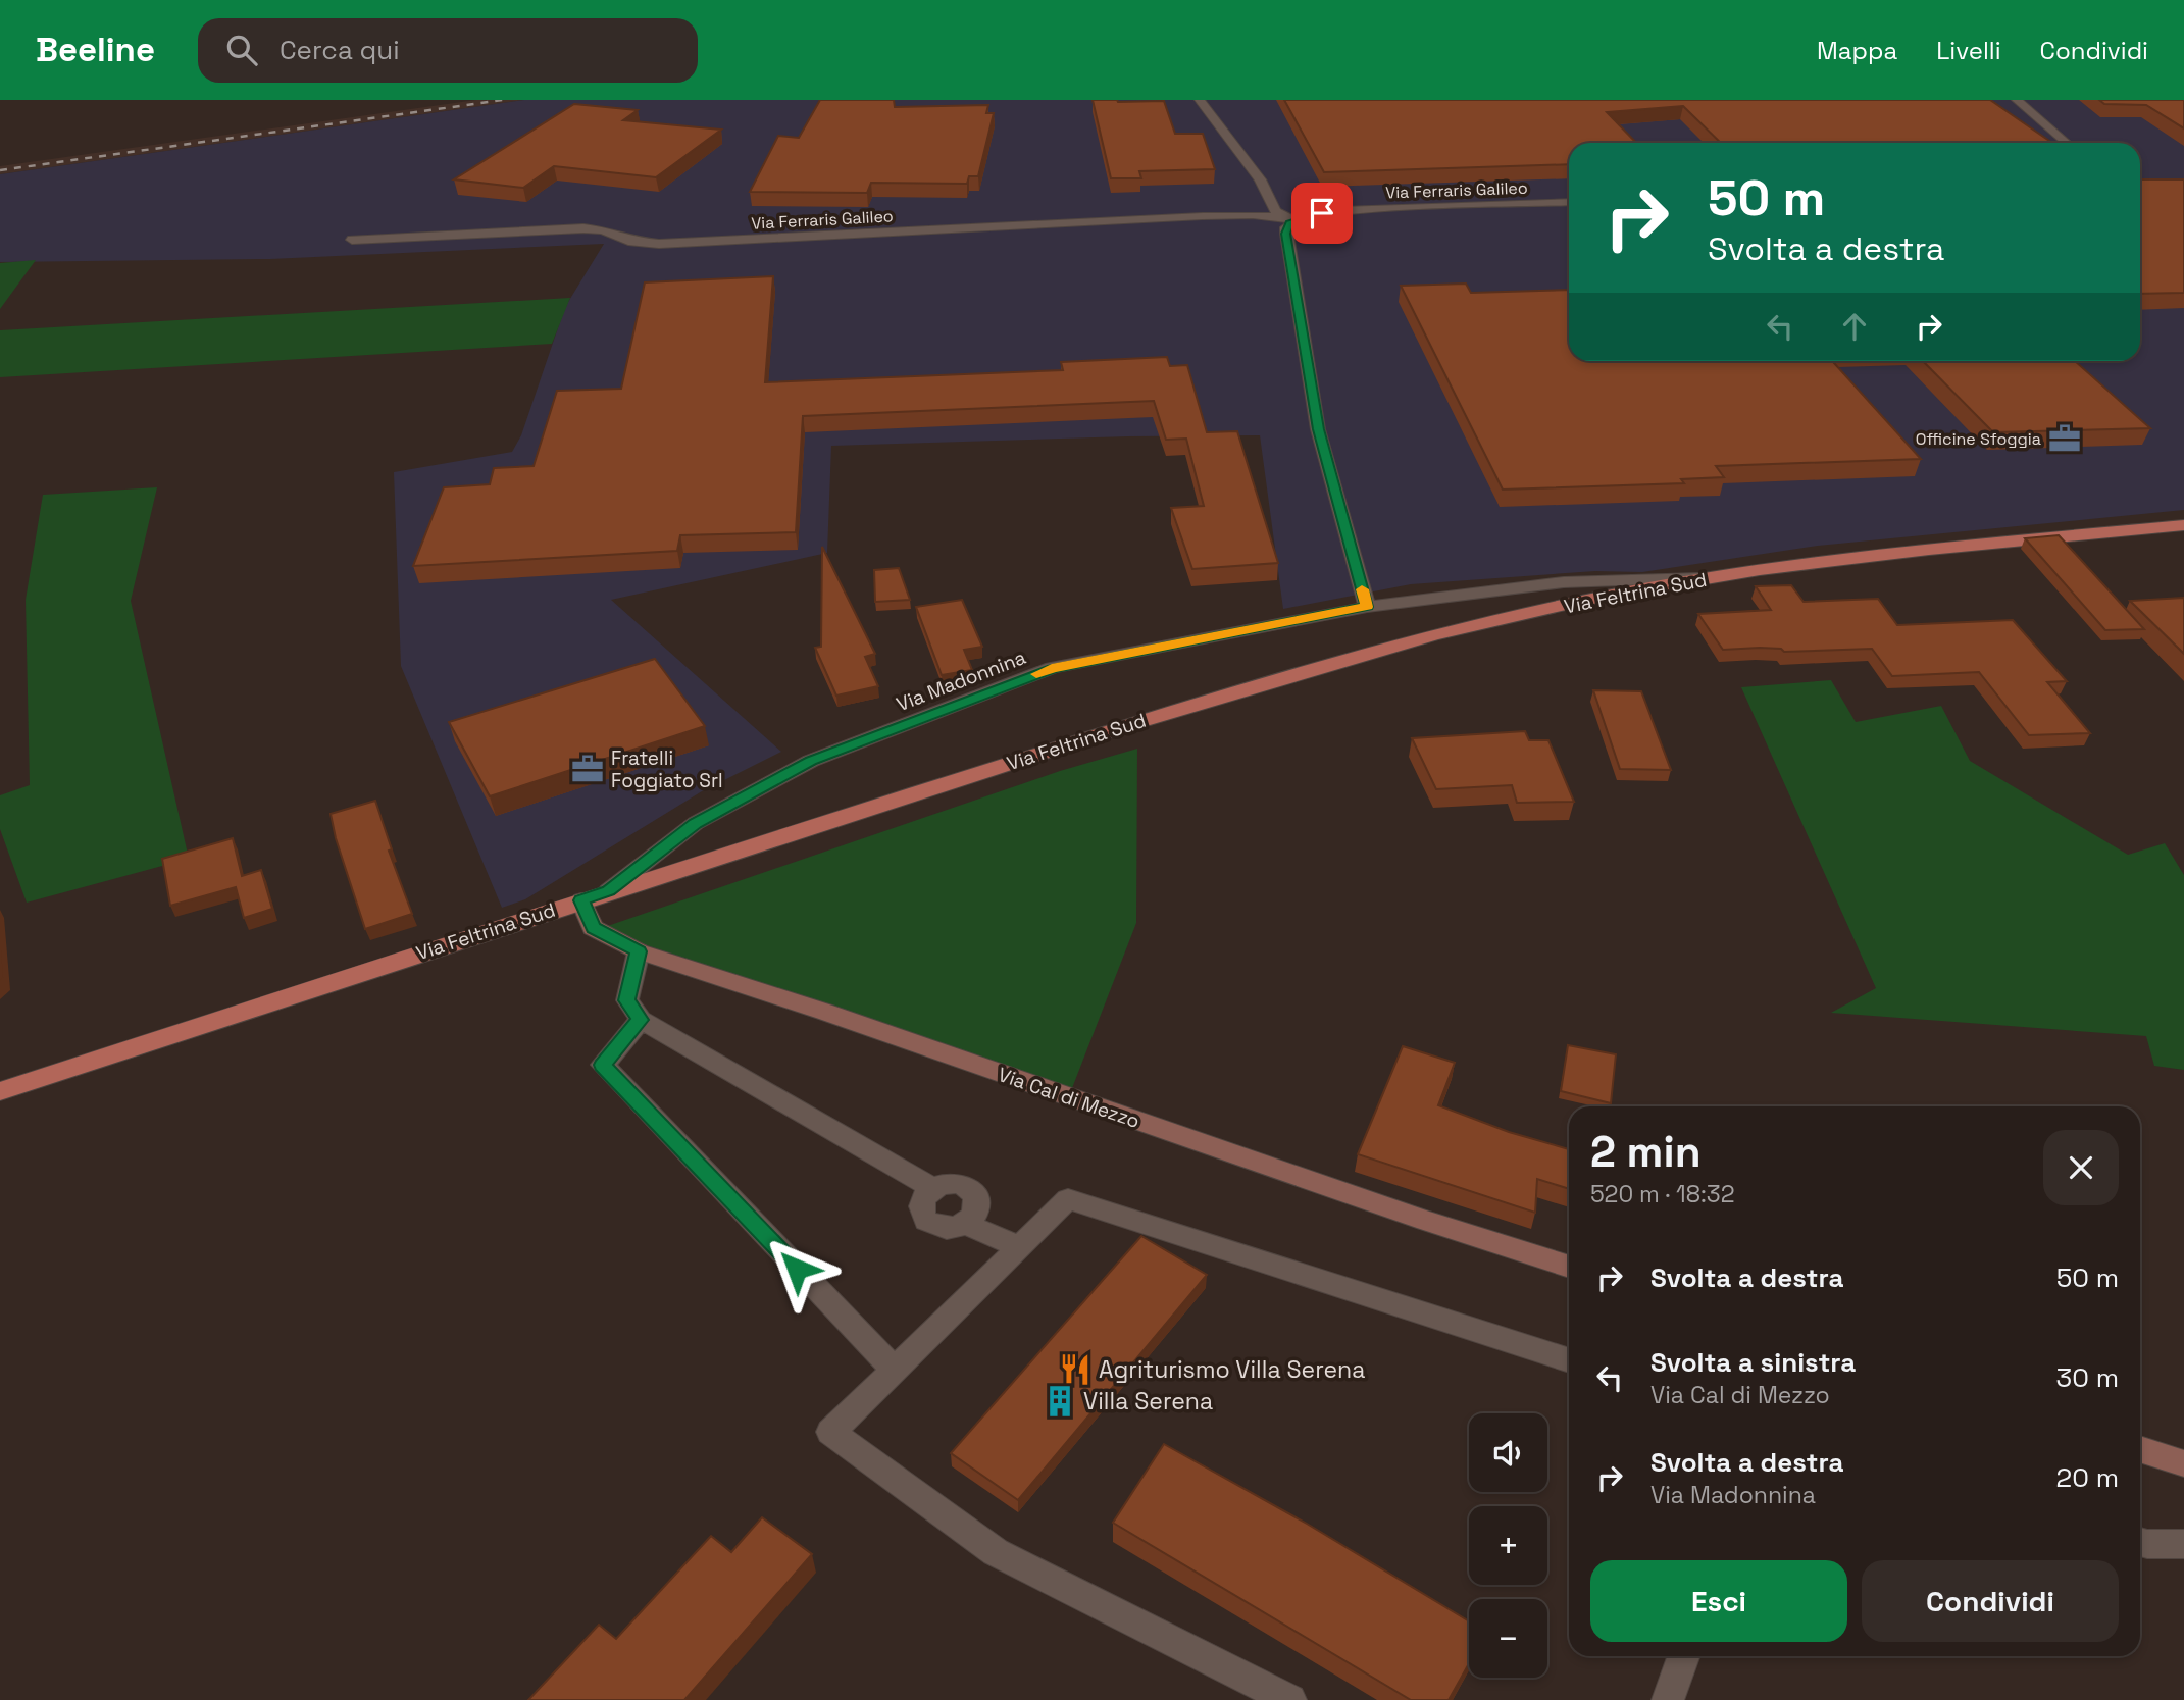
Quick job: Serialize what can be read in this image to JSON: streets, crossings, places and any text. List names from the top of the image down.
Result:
{
  "streets": {
    "main road": ["Via Feltrina Sud"],
    "street": ["Via Ferraris Galileo", "Via Madonnina", "Via Cal di Mezzo"]
  },
  "crossings": [
    ["Via Feltrina Sud", "Via Madonnina"],
    ["Via Feltrina Sud", "Via Cal di Mezzo"]
  ],
  "places": {
    "office": ["Officine Sfoggia", "Fratelli Foggiato Srl"],
    "restaurant": ["Agriturismo Villa Serena"],
    "building": ["Villa Serena"]
  },
  "page": {
    "header": "Beeline",
    "search": "Cerca qui",
    "nav": ["Mappa", "Livelli", "Condividi"],
    "turn": ["50 m", "Svolta a destra"],
    "heading": ["2 min", "520 m · 18:32"],
    "list": [
      {
        "name": "Svolta a destra",
        "value": "50 m"
      },
      {
        "name": "Svolta a sinistra",
        "note": "Via Cal di Mezzo",
        "value": "30 m"
      },
      {
        "name": "Svolta a destra",
        "note": "Via Madonnina",
        "value": "20 m"
      }
    ],
    "map_buttons": ["+", "−"],
    "buttons": ["Esci", "Condividi"]
  }
}
